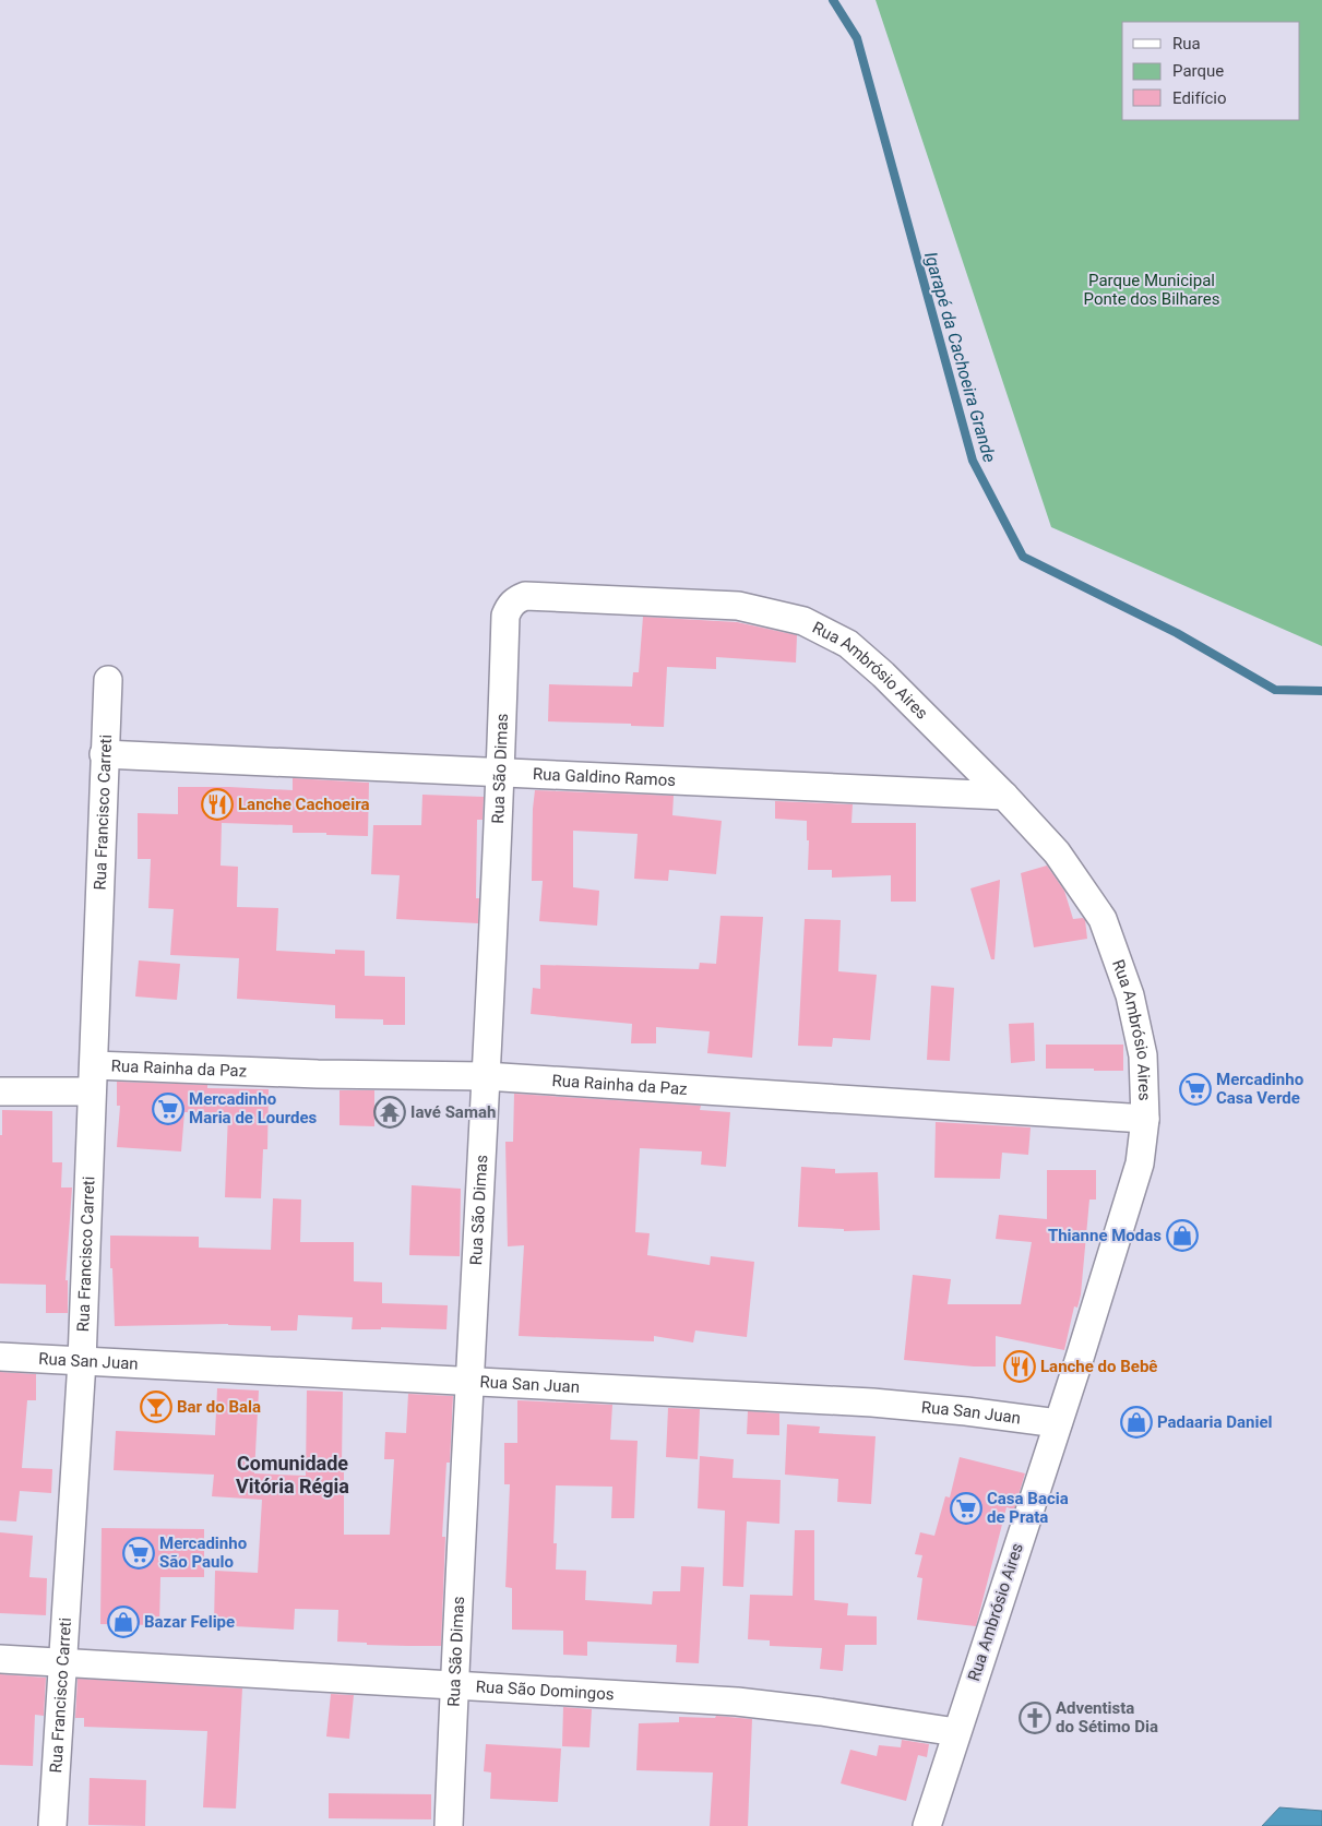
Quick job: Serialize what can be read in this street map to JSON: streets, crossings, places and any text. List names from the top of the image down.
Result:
{
  "streets": {
    "street": [
      "Rua Ambrósio Aires",
      "Rua São Dimas",
      "Rua Galdino Ramos",
      "Rua Francisco Carreti",
      "Rua Rainha da Paz",
      "Rua San Juan",
      "Rua São Domingos"
    ]
  },
  "crossings": [
    ["Rua Ambrósio Aires", "Rua São Dimas"],
    ["Rua Ambrósio Aires", "Rua Galdino Ramos"],
    ["Rua Ambrósio Aires", "Rua Rainha da Paz"],
    ["Rua Ambrósio Aires", "Rua San Juan"],
    ["Rua Ambrósio Aires", "Rua São Domingos"],
    ["Rua São Dimas", "Rua Galdino Ramos"],
    ["Rua São Dimas", "Rua Rainha da Paz"],
    ["Rua São Dimas", "Rua San Juan"],
    ["Rua São Dimas", "Rua São Domingos"],
    ["Rua Galdino Ramos", "Rua Francisco Carreti"],
    ["Rua Francisco Carreti", "Rua Rainha da Paz"],
    ["Rua Francisco Carreti", "Rua San Juan"],
    ["Rua Francisco Carreti", "Rua São Domingos"]
  ],
  "districts": ["Comunidade Vitória Régia"],
  "water": ["Igarapé da Cachoeira Grande"],
  "parks": ["Parque Municipal Ponte dos Bilhares"],
  "places": {
    "restaurant": ["Lanche Cachoeira", "Lanche do Bebê"],
    "supermarket": [
      "Mercadinho Casa Verde",
      "Mercadinho Maria de Lourdes",
      "Casa Bacia de Prata",
      "Mercadinho São Paulo"
    ],
    "temple": ["Iavé Samah"],
    "shop": ["Thianne Modas", "Padaaria Daniel", "Bazar Felipe"],
    "bar": ["Bar do Bala"],
    "church": ["Adventista do Sétimo Dia"]
  },
  "legend": ["Rua", "Parque", "Edifício"]
}
